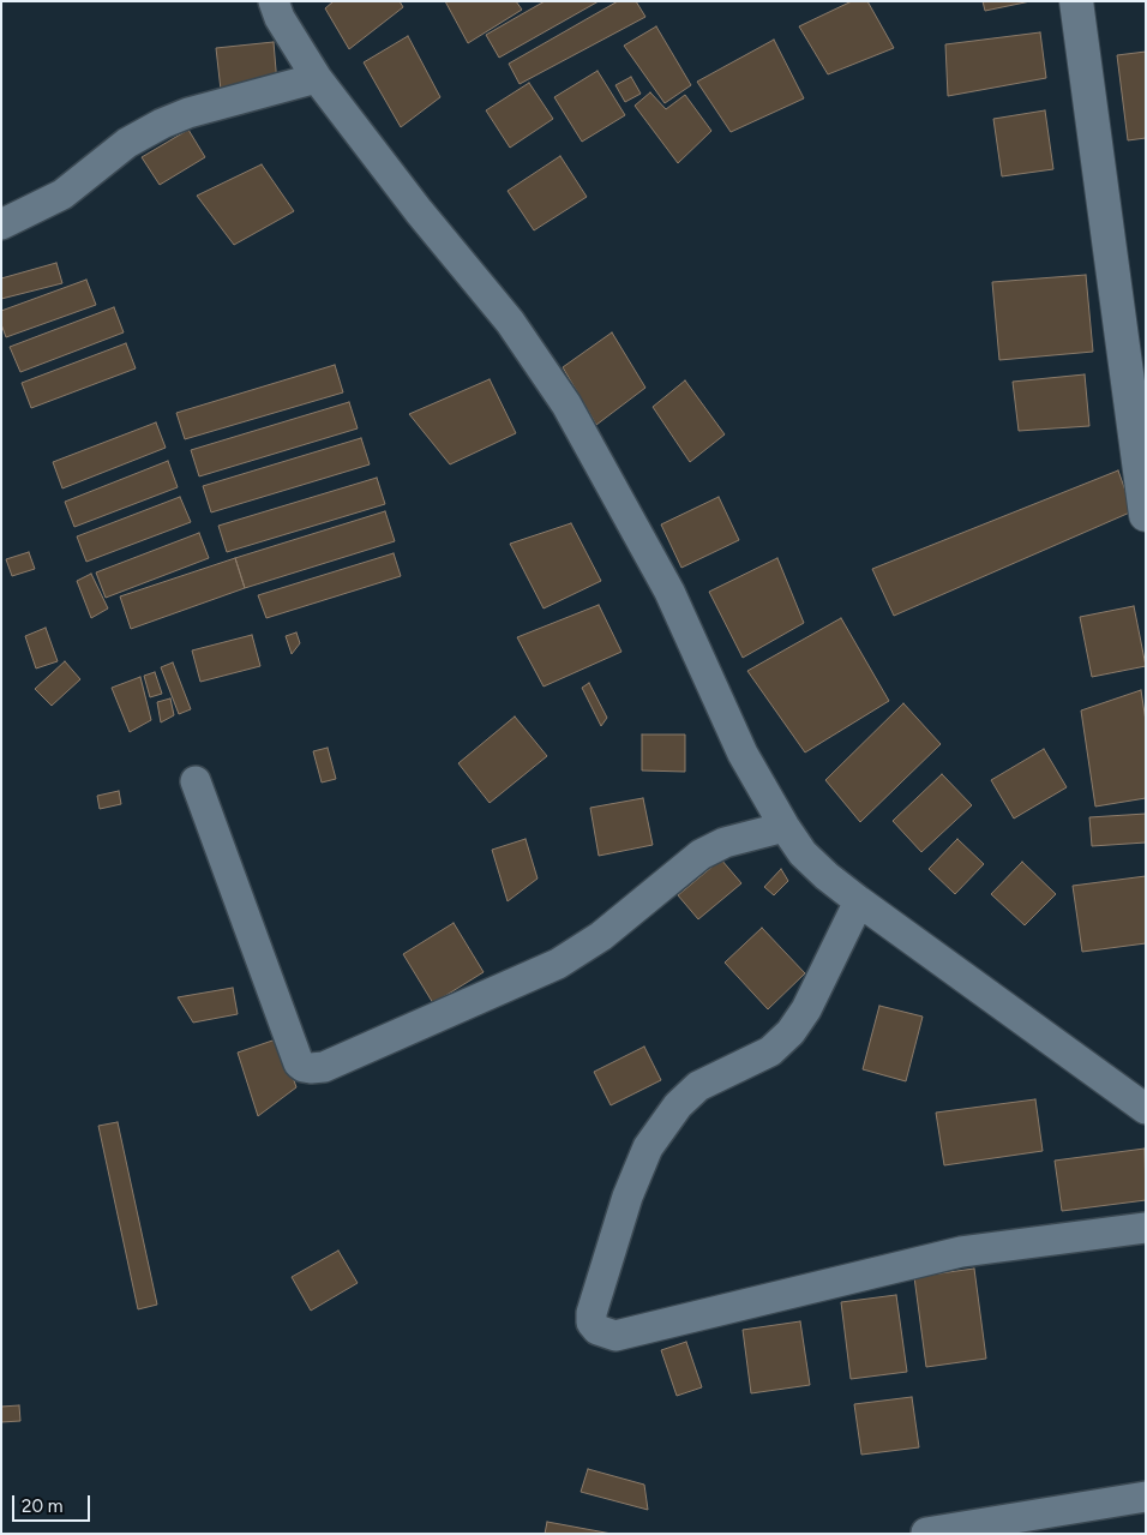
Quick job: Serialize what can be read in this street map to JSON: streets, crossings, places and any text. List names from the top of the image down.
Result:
{
  "scale_bar": "20 m"
}
